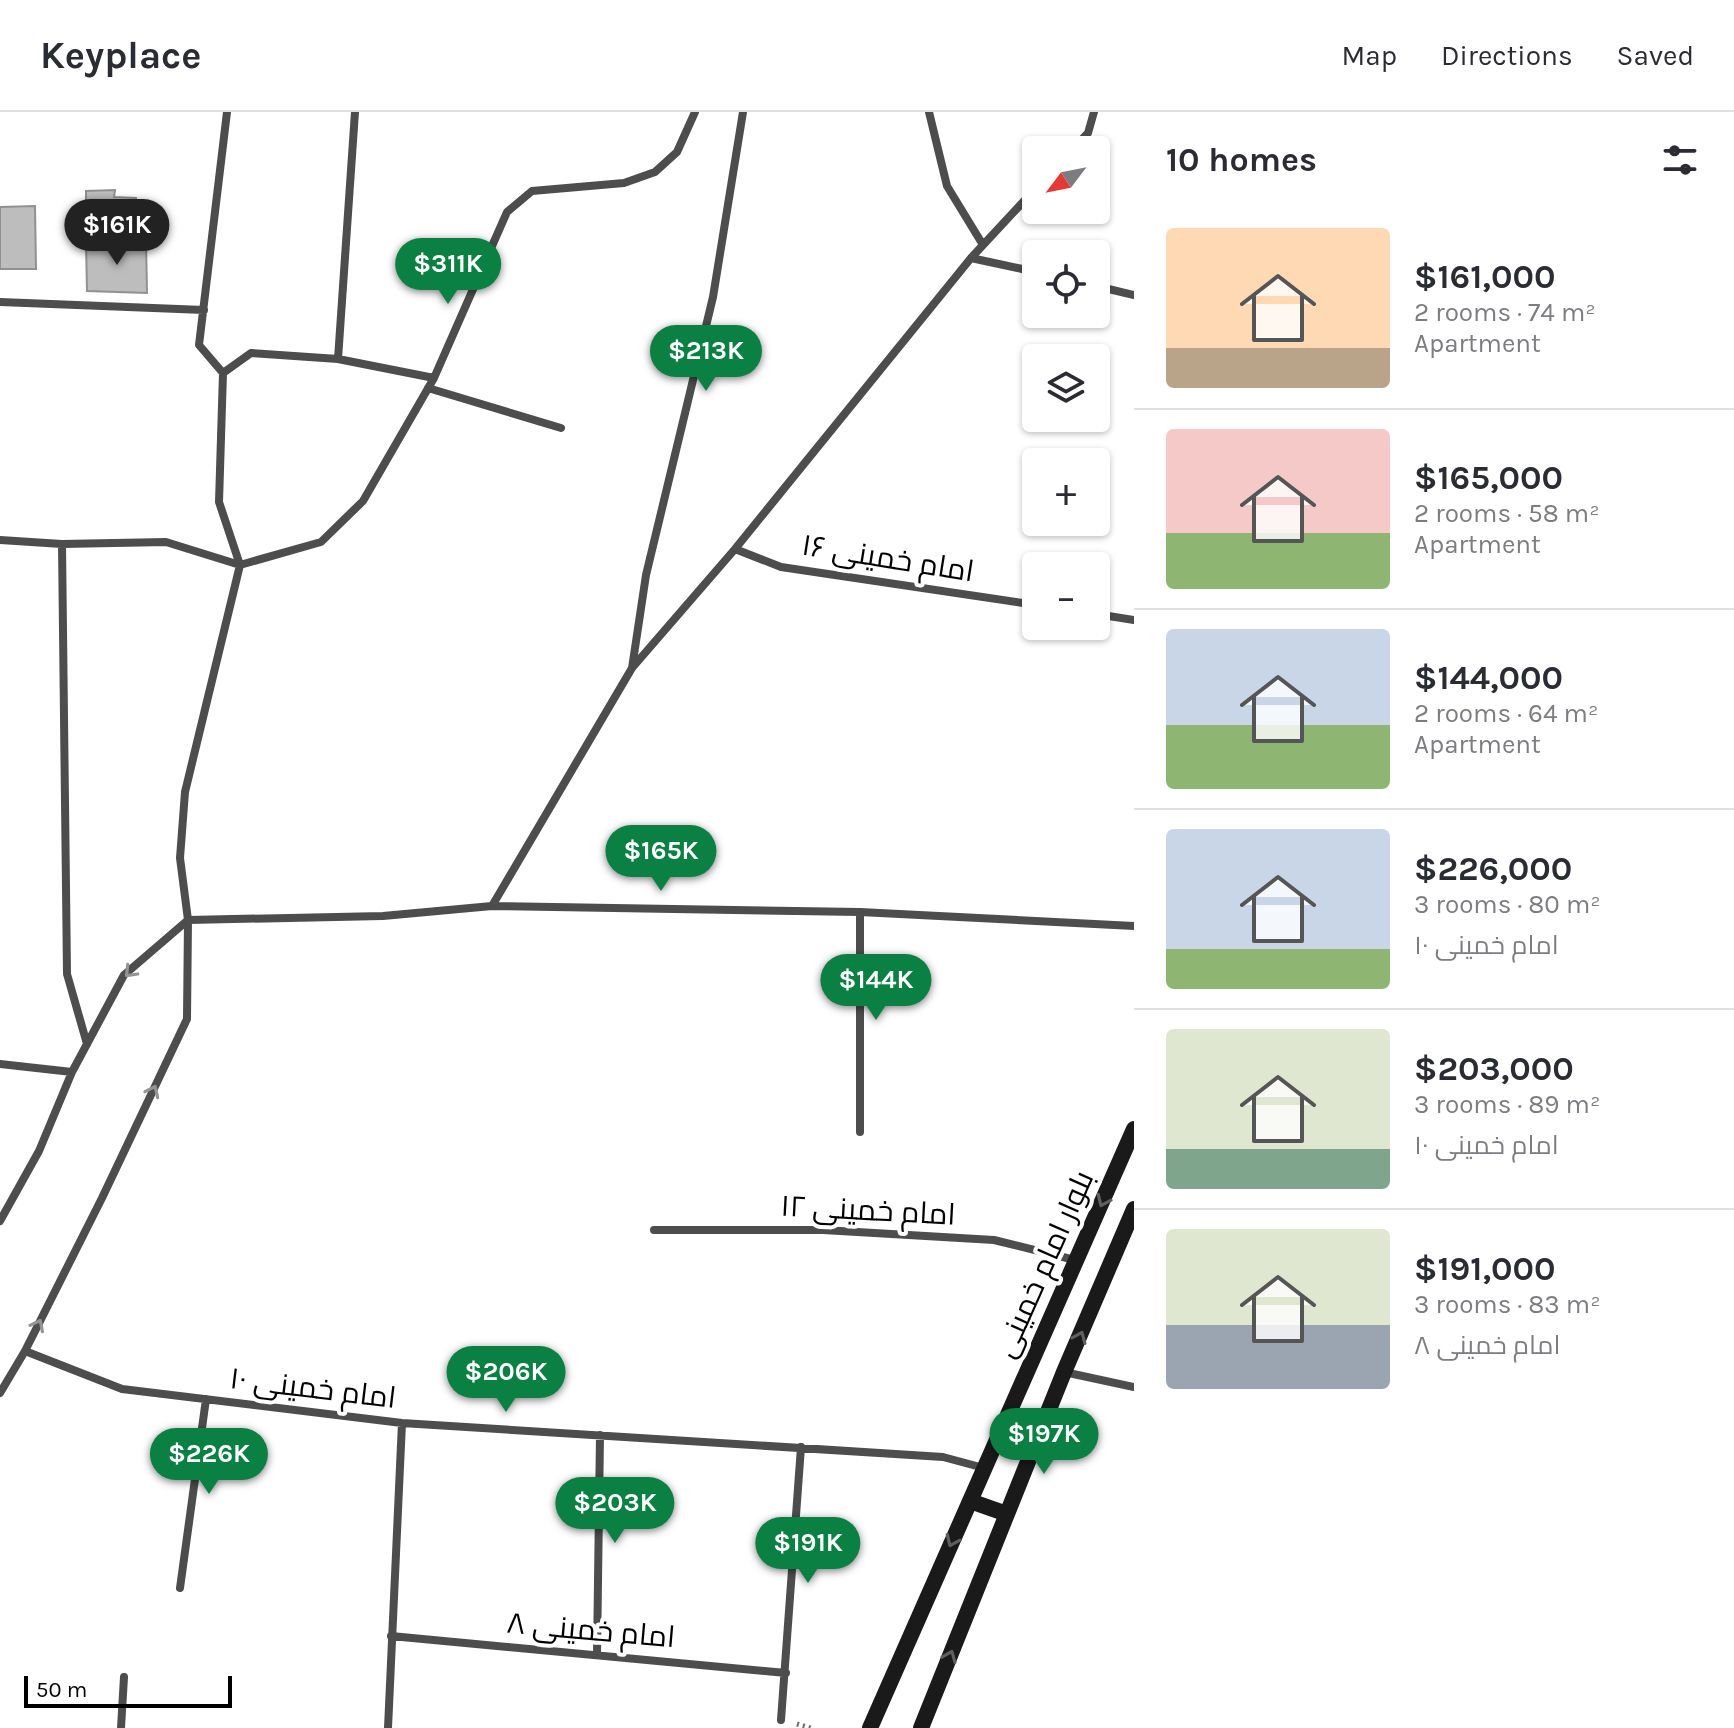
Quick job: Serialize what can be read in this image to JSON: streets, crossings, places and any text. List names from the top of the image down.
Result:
{
  "streets": {
    "main road": ["بلوار امام خمینی"],
    "street": [
      "امام خمینی ۱۶",
      "امام خمینی ۱۲",
      "امام خمینی ۱۰",
      "امام خمینی ۸"
    ]
  },
  "crossings": [
    ["امام خمینی ۱۲", "بلوار امام خمینی"],
    ["بلوار امام خمینی", "امام خمینی ۱۰"]
  ],
  "scale_bar": "50 m",
  "north": "bottom left",
  "page": {
    "header": "Keyplace",
    "nav": ["Map", "Directions", "Saved"],
    "heading": "10 homes",
    "map_buttons": ["+", "−"],
    "price": [
      "$161K",
      "$311K",
      "$213K",
      "$165K",
      "$144K",
      "$206K",
      "$197K",
      "$226K",
      "$203K",
      "$191K"
    ],
    "list": [
      {
        "name": "$161,000",
        "note": "2 rooms · 74 m² · Apartment"
      },
      {
        "name": "$165,000",
        "note": "2 rooms · 58 m² · Apartment"
      },
      {
        "name": "$144,000",
        "note": "2 rooms · 64 m² · Apartment"
      },
      {
        "name": "$226,000",
        "note": "3 rooms · 80 m² · امام خمینی ۱۰"
      },
      {
        "name": "$203,000",
        "note": "3 rooms · 89 m² · امام خمینی ۱۰"
      },
      {
        "name": "$191,000",
        "note": "3 rooms · 83 m² · امام خمینی ۸"
      }
    ],
    "scale": "50 m"
  }
}
